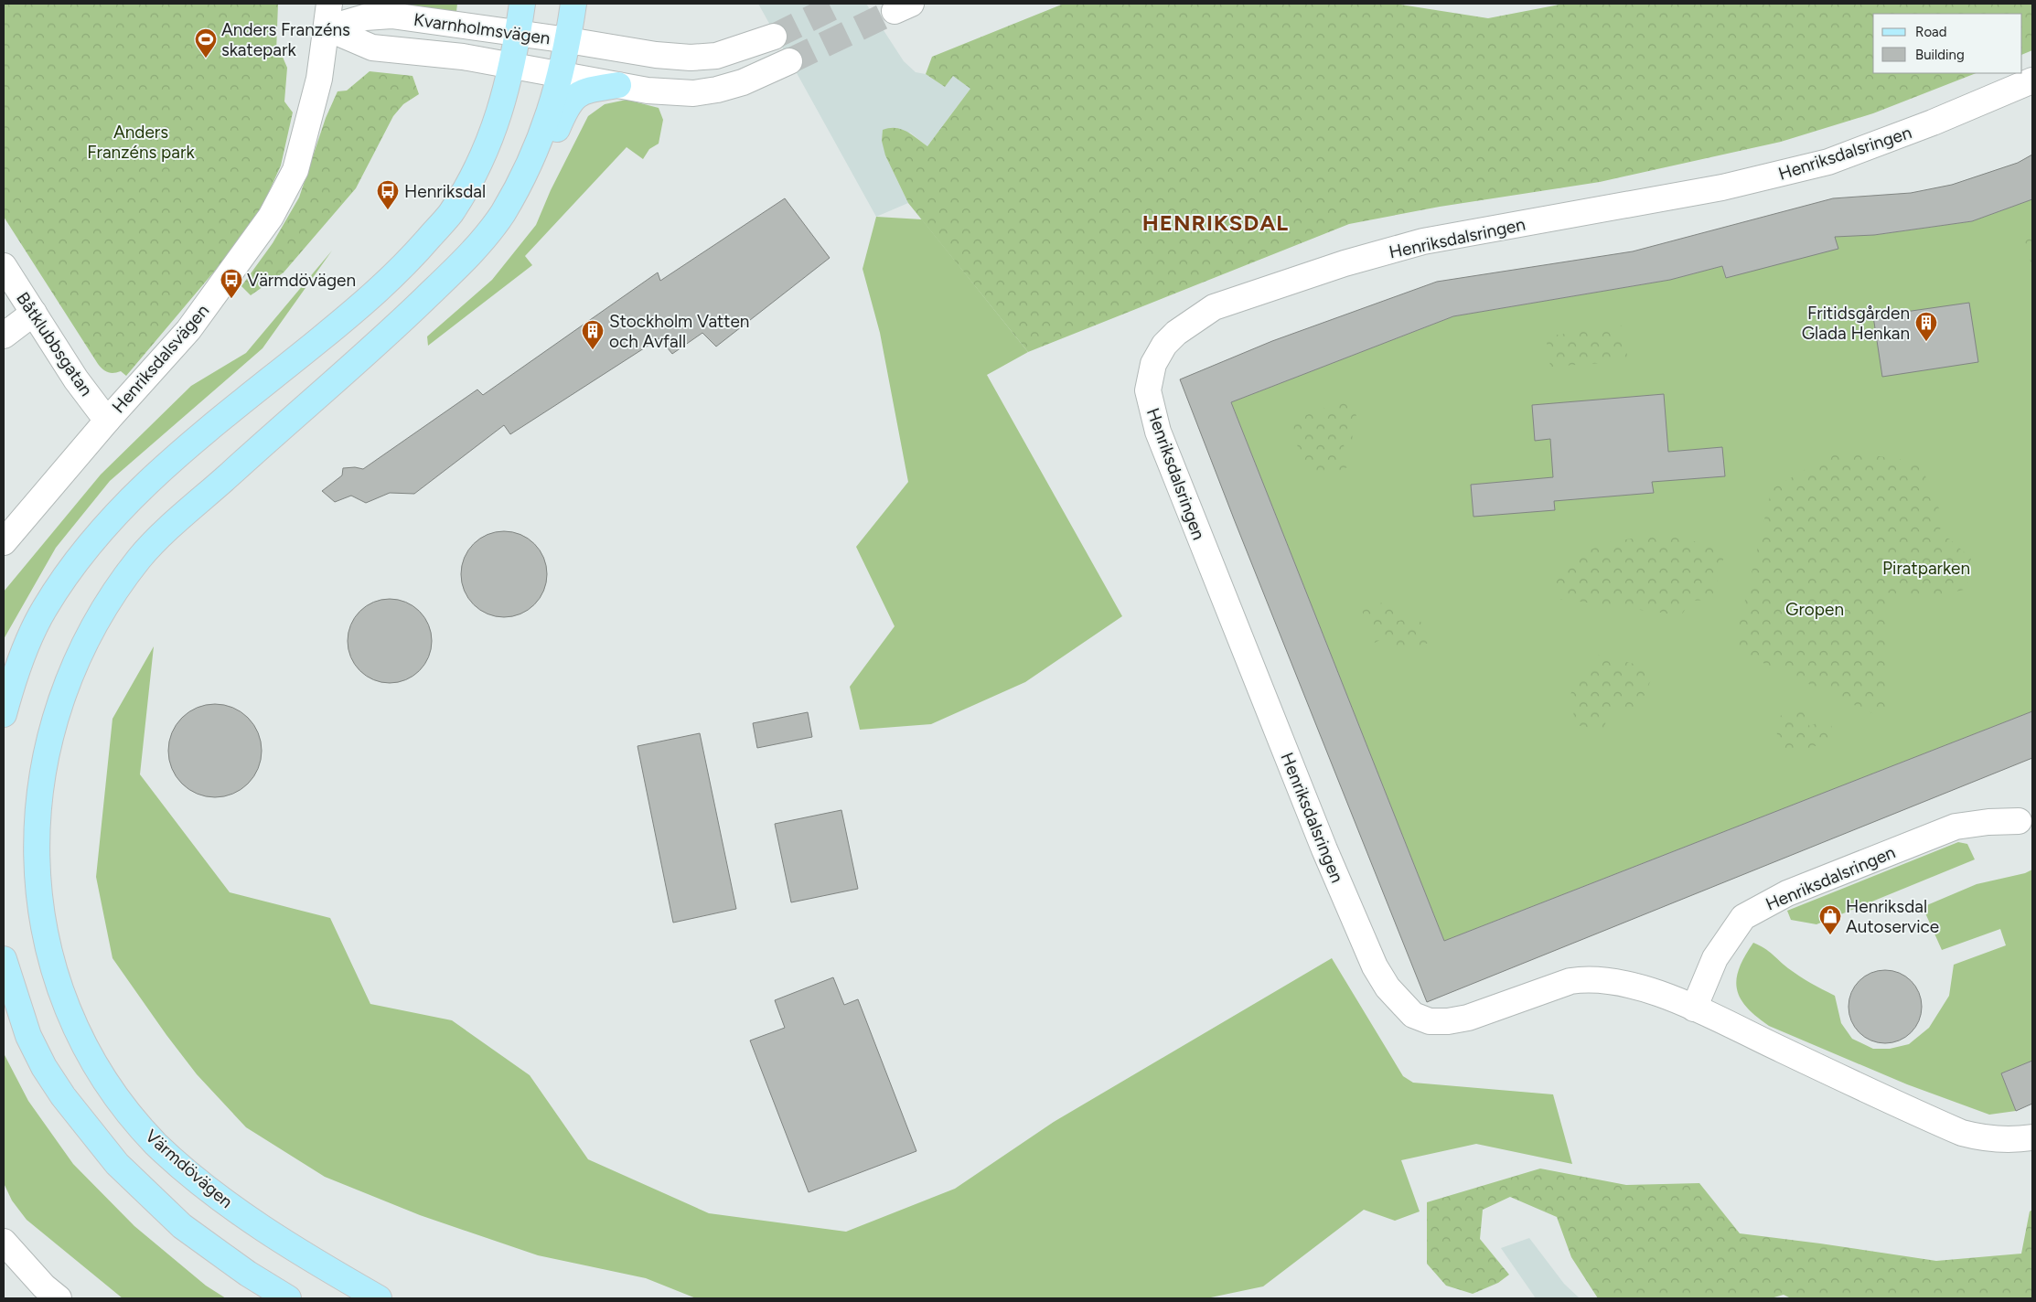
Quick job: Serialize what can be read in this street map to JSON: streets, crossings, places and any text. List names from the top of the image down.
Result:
{
  "streets": {
    "main road": ["Värmdövägen"],
    "street": [
      "Kvarnholmsvägen",
      "Henriksdalsringen",
      "Båtklubbsgatan",
      "Henriksdalsvägen"
    ]
  },
  "crossings": [
    ["Kvarnholmsvägen", "Henriksdalsvägen"],
    ["Kvarnholmsvägen", "Värmdövägen"],
    ["Båtklubbsgatan", "Henriksdalsvägen"]
  ],
  "districts": ["HENRIKSDAL"],
  "parks": ["Anders Franzéns park", "Piratparken", "Gropen"],
  "places": {
    "sports": ["Anders Franzéns skatepark"],
    "bus stop": ["Henriksdal", "Värmdövägen"],
    "building": ["Fritidsgården Glada Henkan", "Stockholm Vatten och Avfall"],
    "shop": ["Henriksdal Autoservice"]
  },
  "legend": ["Road", "Building"]
}
